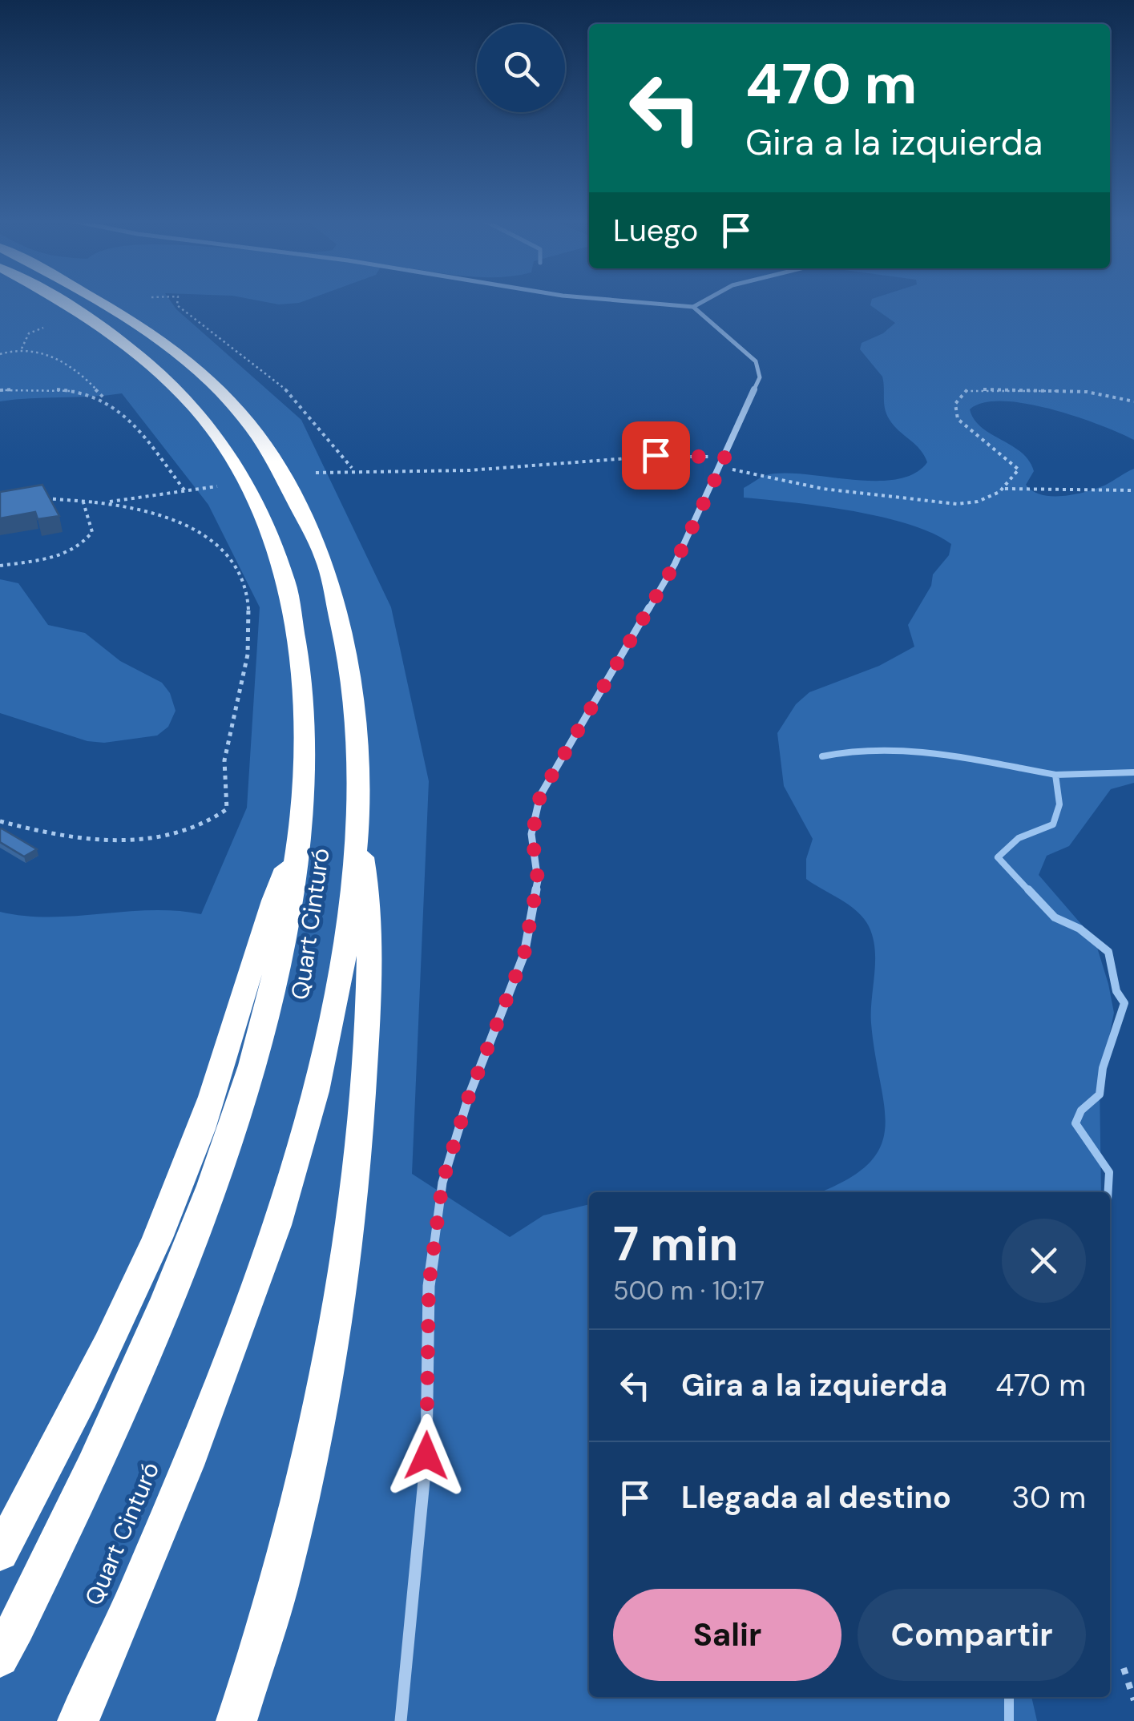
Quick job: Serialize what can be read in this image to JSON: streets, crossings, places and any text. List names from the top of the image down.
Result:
{
  "streets": {
    "highway": ["Quart Cinturó"]
  },
  "page": {
    "turn": ["470 m", "Gira a la izquierda"],
    "then": "Luego",
    "heading": ["7 min", "500 m · 10:17"],
    "list": [
      {
        "name": "Gira a la izquierda",
        "value": "470 m"
      },
      {
        "name": "Llegada al destino",
        "value": "30 m"
      }
    ],
    "buttons": ["Salir", "Compartir"]
  }
}
